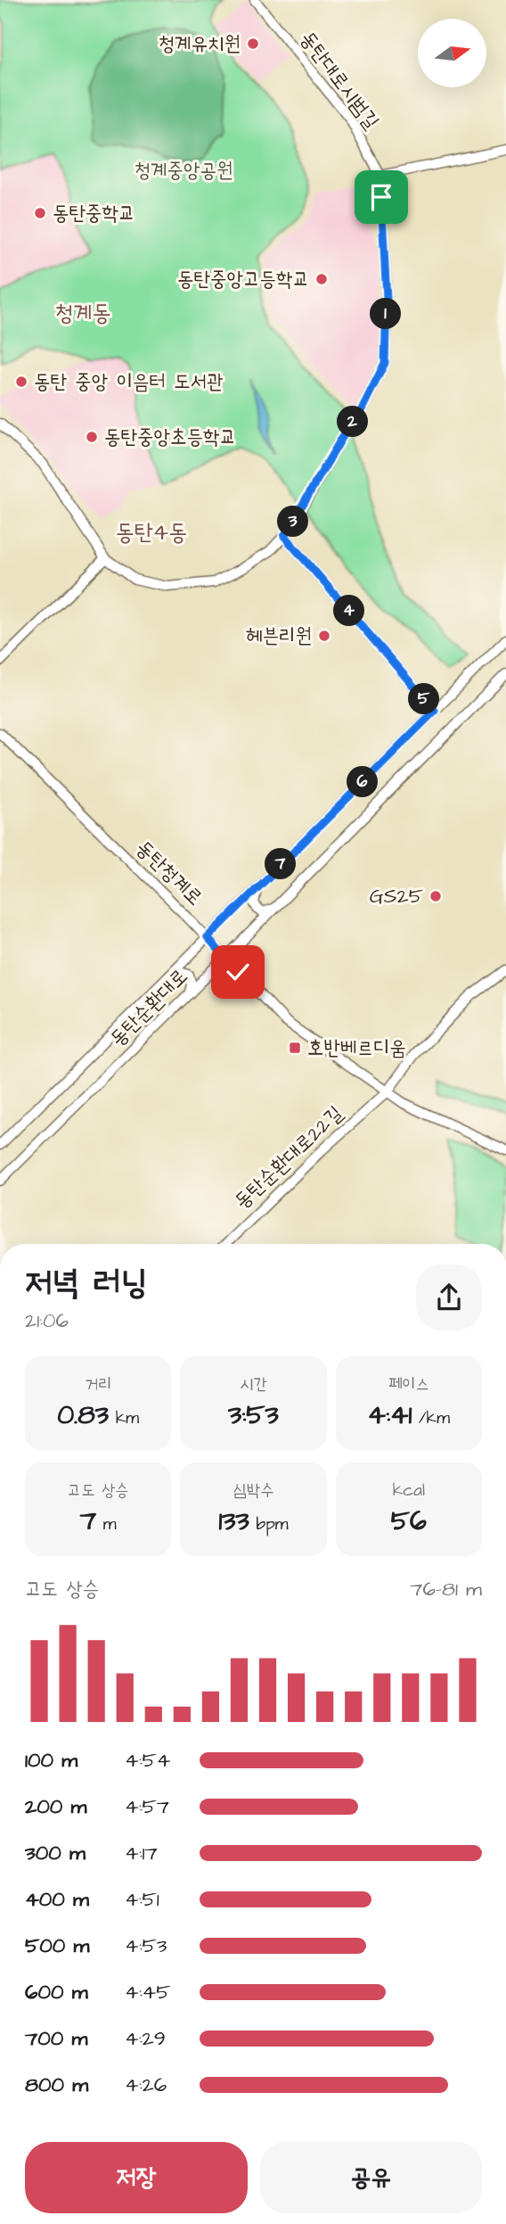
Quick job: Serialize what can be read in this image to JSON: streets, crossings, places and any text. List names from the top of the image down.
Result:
{
  "streets": {
    "street": [
      "동탄대로시범길",
      "동탄청계로",
      "동탄순환대로",
      "동탄순환대로22길"
    ]
  },
  "crossings": [
    ["동탄청계로", "동탄순환대로"],
    ["동탄청계로", "동탄순환대로22길"]
  ],
  "districts": ["청계동", "동탄4동"],
  "parks": ["청계중앙공원"],
  "places": {
    "other": [
      "청계유치원",
      "동탄중학교",
      "동탄중앙고등학교",
      "동탄 중앙 이음터 도서관",
      "동탄중앙초등학교",
      "헤븐리원",
      "GS25"
    ],
    "transit": ["호반베르디움"]
  },
  "north": "right",
  "page": {
    "pins": [
      "1",
      "2",
      "3",
      "4",
      "5",
      "6",
      "7"
    ],
    "heading": ["저녁 러닝", "21:06"],
    "stats": [
      ["거리", "0.83 km"],
      ["시간", "3:53"],
      ["페이스", "4:41 /km"],
      ["고도 상승", "7 m"],
      ["심박수", "133 bpm"],
      ["kcal", "56"]
    ],
    "chart": ["고도 상승", "76–81 m"],
    "list": [
      {
        "name": "100 m",
        "note": "4:54"
      },
      {
        "name": "200 m",
        "note": "4:57"
      },
      {
        "name": "300 m",
        "note": "4:17"
      },
      {
        "name": "400 m",
        "note": "4:51"
      },
      {
        "name": "500 m",
        "note": "4:53"
      },
      {
        "name": "600 m",
        "note": "4:45"
      },
      {
        "name": "700 m",
        "note": "4:29"
      },
      {
        "name": "800 m",
        "note": "4:26"
      }
    ],
    "buttons": ["저장", "공유"]
  }
}
